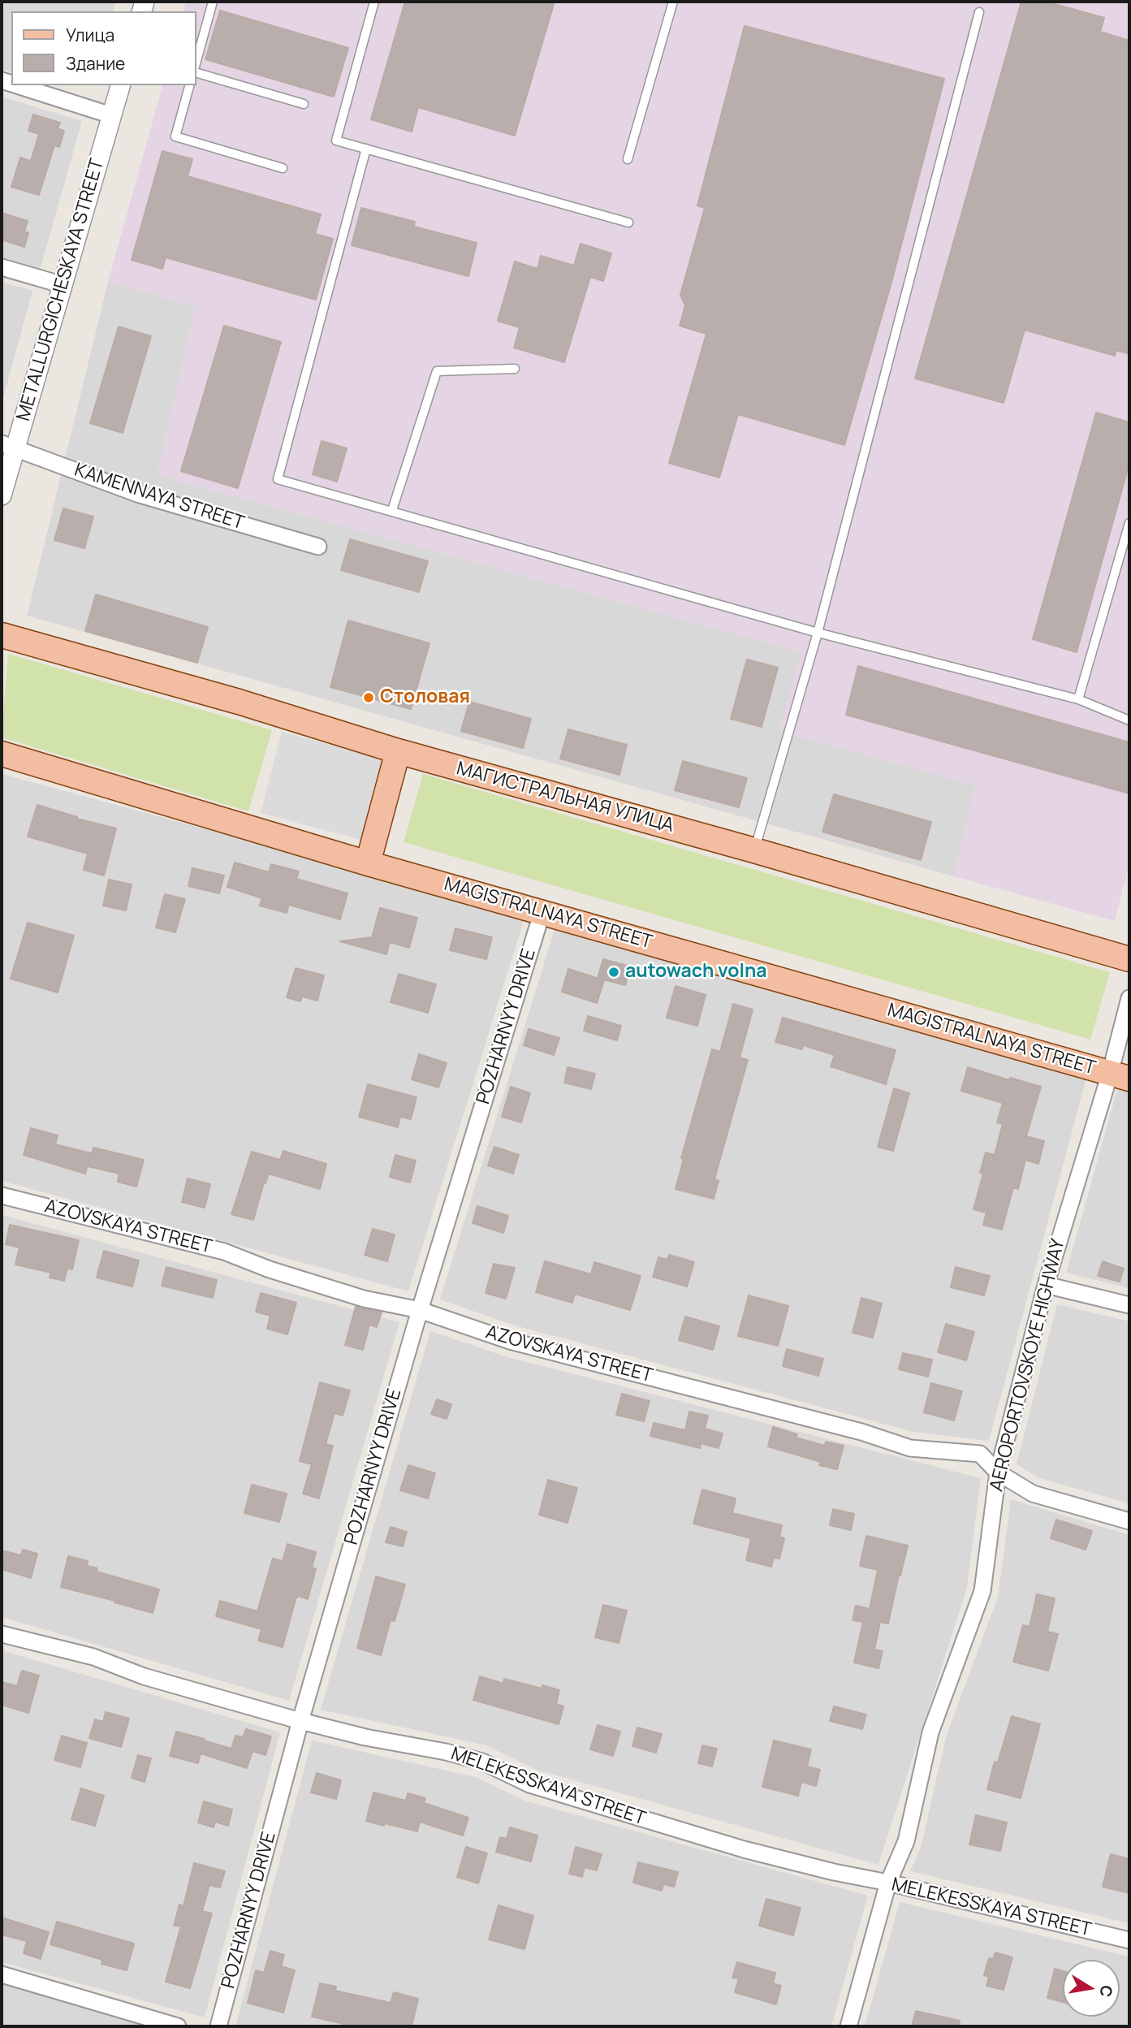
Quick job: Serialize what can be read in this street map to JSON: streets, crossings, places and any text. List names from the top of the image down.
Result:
{
  "streets": {
    "main road": ["МАГИСТРАЛЬНАЯ УЛИЦА", "MAGISTRALNAYA STREET"],
    "street": [
      "METALLURGICHESKAYA STREET",
      "KAMENNAYA STREET",
      "POZHARNYY DRIVE",
      "AZOVSKAYA STREET",
      "AEROPORTOVSKOYE HIGHWAY",
      "MELEKESSKAYA STREET"
    ]
  },
  "crossings": [
    ["METALLURGICHESKAYA STREET", "KAMENNAYA STREET"],
    ["MAGISTRALNAYA STREET", "POZHARNYY DRIVE"],
    ["MAGISTRALNAYA STREET", "AEROPORTOVSKOYE HIGHWAY"],
    ["POZHARNYY DRIVE", "AZOVSKAYA STREET"],
    ["POZHARNYY DRIVE", "MELEKESSKAYA STREET"],
    ["AZOVSKAYA STREET", "AEROPORTOVSKOYE HIGHWAY"],
    ["AEROPORTOVSKOYE HIGHWAY", "MELEKESSKAYA STREET"]
  ],
  "places": ["Столовая", "autowach volna"],
  "legend": ["Улица", "Здание"],
  "north": "right"
}
